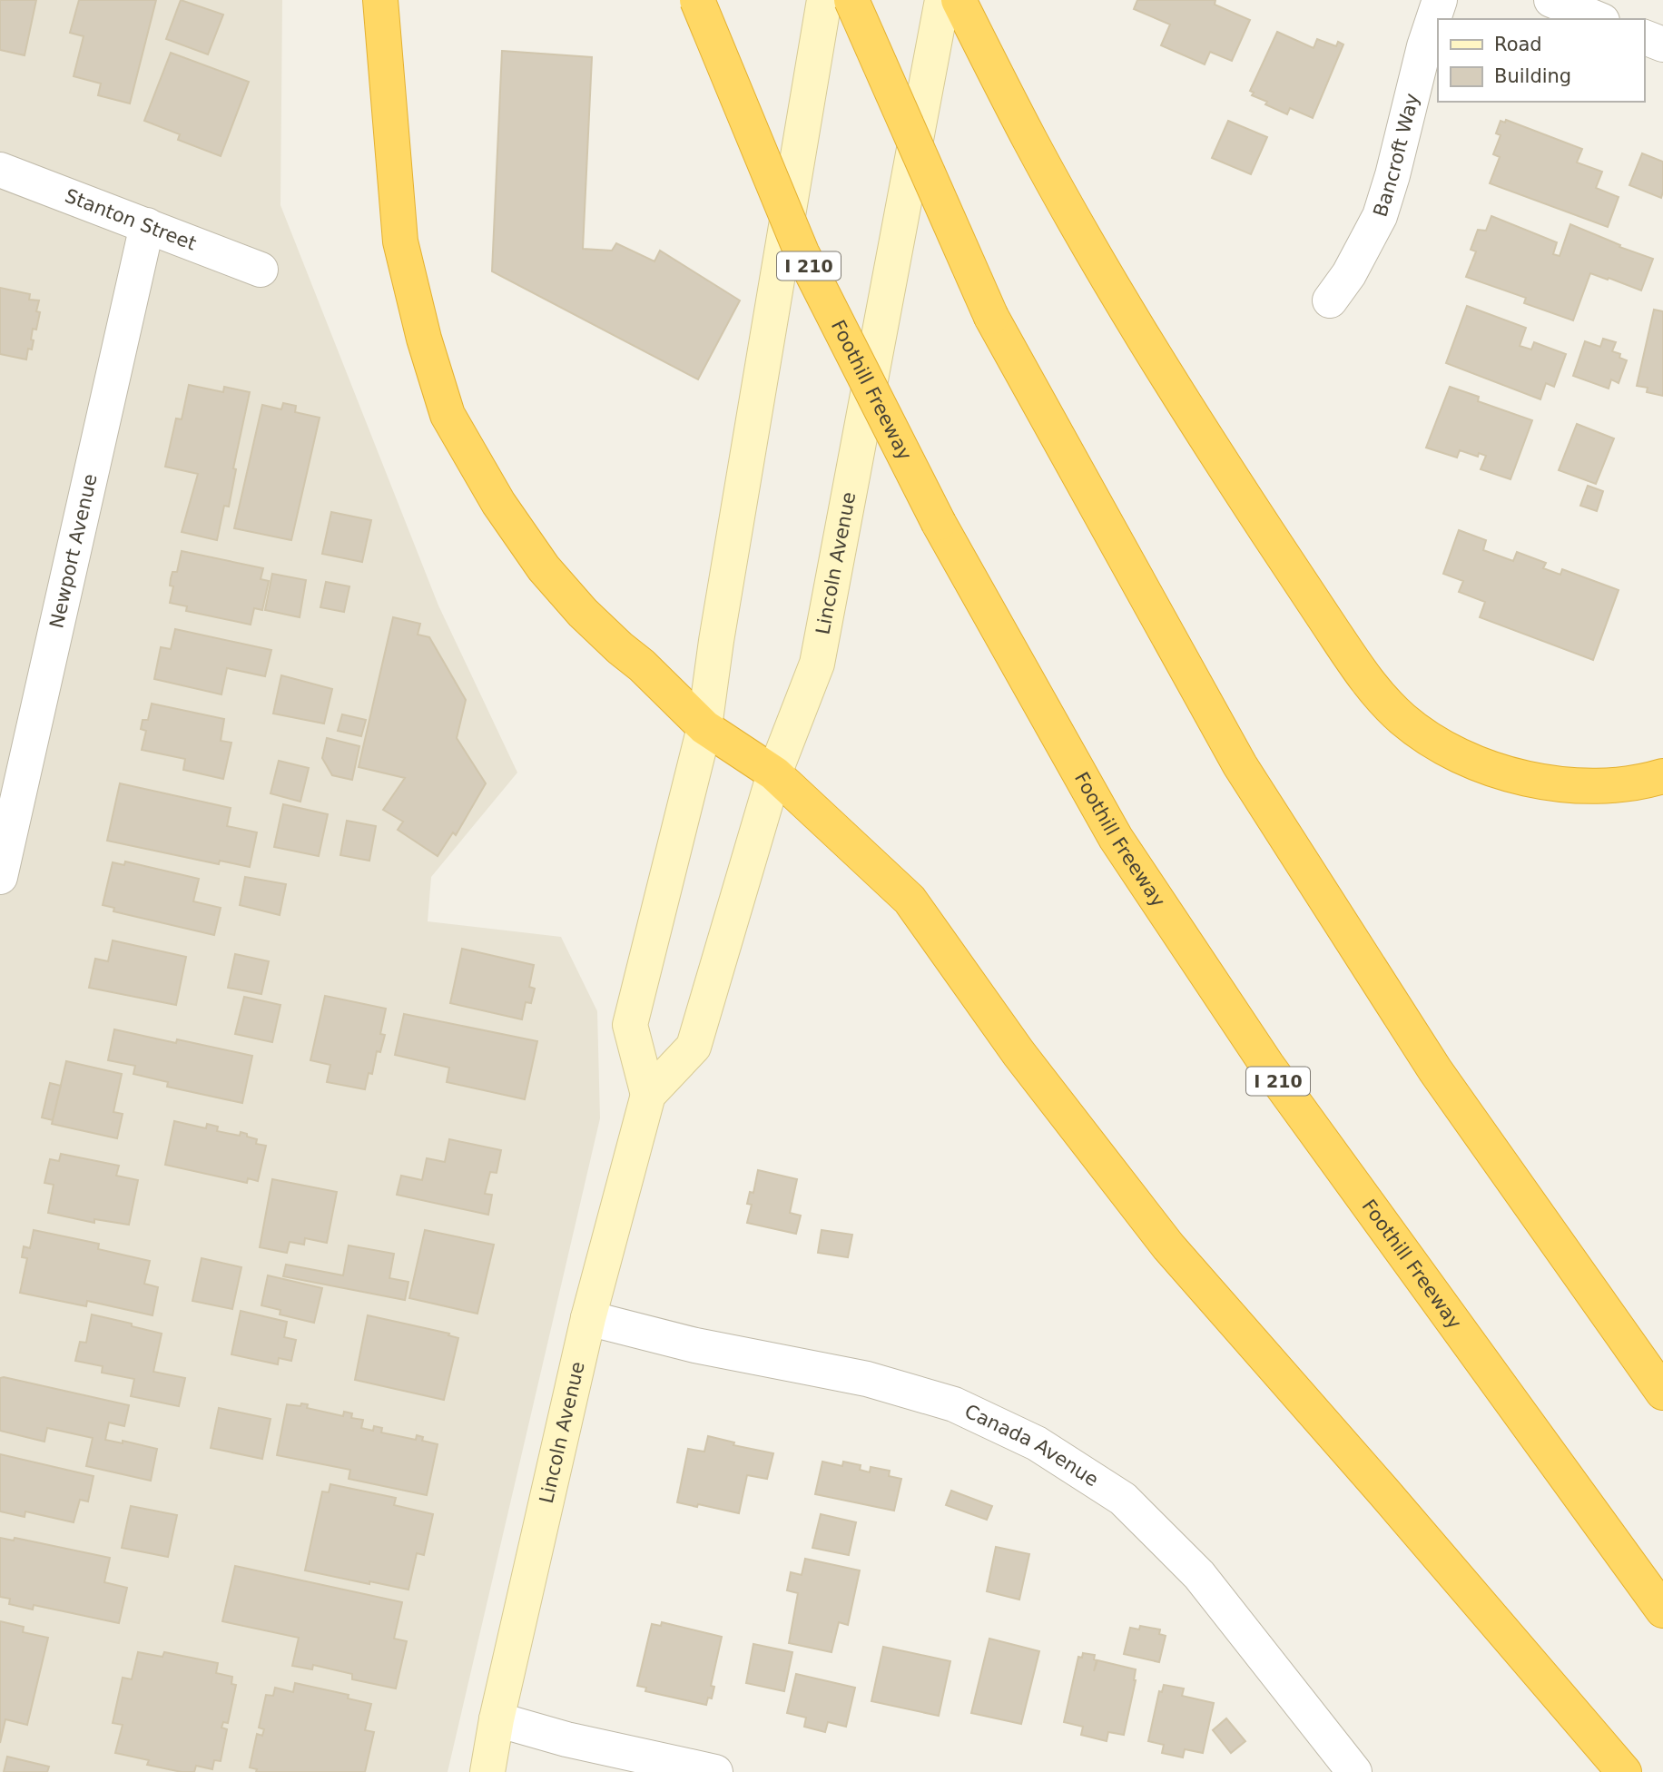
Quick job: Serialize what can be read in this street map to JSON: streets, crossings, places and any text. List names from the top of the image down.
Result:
{
  "streets": {
    "highway": ["I 210", "Foothill Freeway"],
    "main road": ["Lincoln Avenue"],
    "street": [
      "Bancroft Way",
      "Stanton Street",
      "Newport Avenue",
      "Canada Avenue"
    ]
  },
  "crossings": [
    ["Stanton Street", "Newport Avenue"],
    ["Lincoln Avenue", "Canada Avenue"]
  ],
  "legend": ["Road", "Building"]
}
